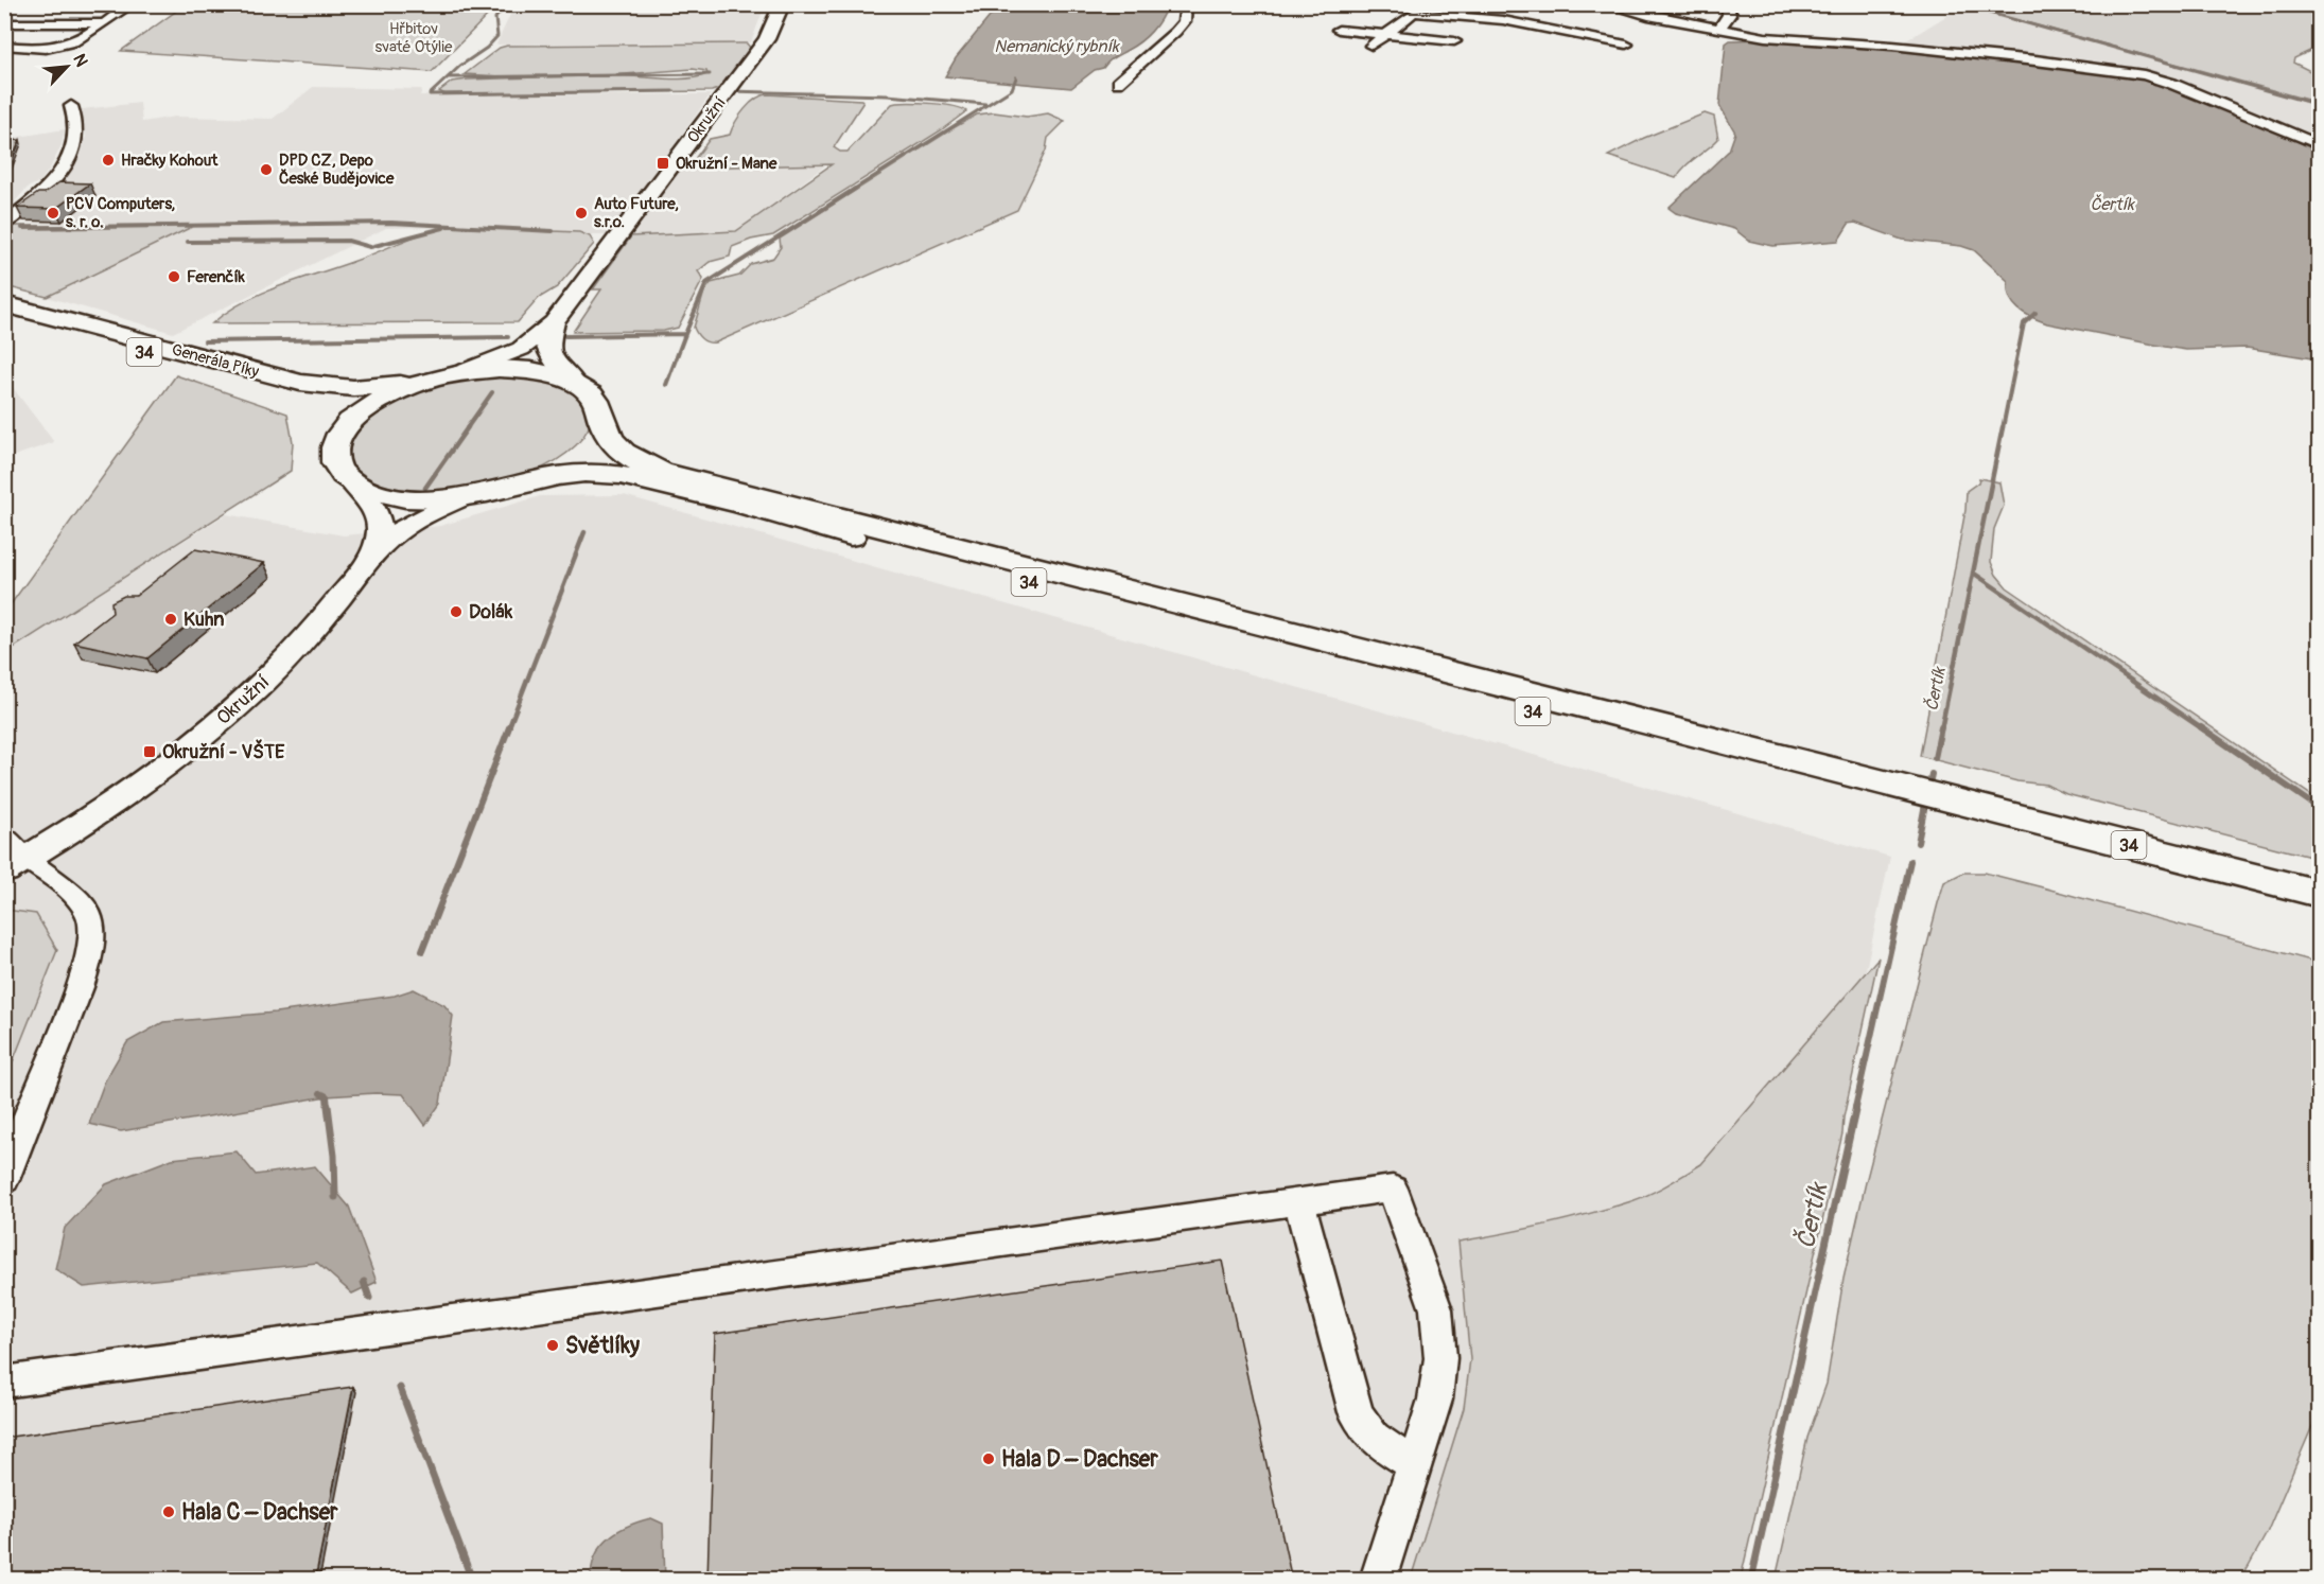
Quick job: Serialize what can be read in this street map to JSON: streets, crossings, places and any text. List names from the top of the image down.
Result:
{
  "streets": {
    "highway": ["34", "Generála Píky"],
    "main road": ["Okružní"]
  },
  "crossings": [
    ["Okružní", "34"],
    ["34", "Generála Píky"]
  ],
  "water": ["Nemanický rybník", "Čertík"],
  "parks": ["Hřbitov svaté Otýlie"],
  "places": {
    "other": [
      "Hračky Kohout",
      "DPD CZ, Depo České Budějovice",
      "PCV Computers, s. r. o.",
      "Auto Future, s.r.o.",
      "Ferenčík",
      "Dolák",
      "Kuhn",
      "Světlíky",
      "Hala D – Dachser",
      "Hala C – Dachser"
    ],
    "transit": ["Okružní - Mane", "Okružní - VŠTE"]
  },
  "north": "top right"
}
